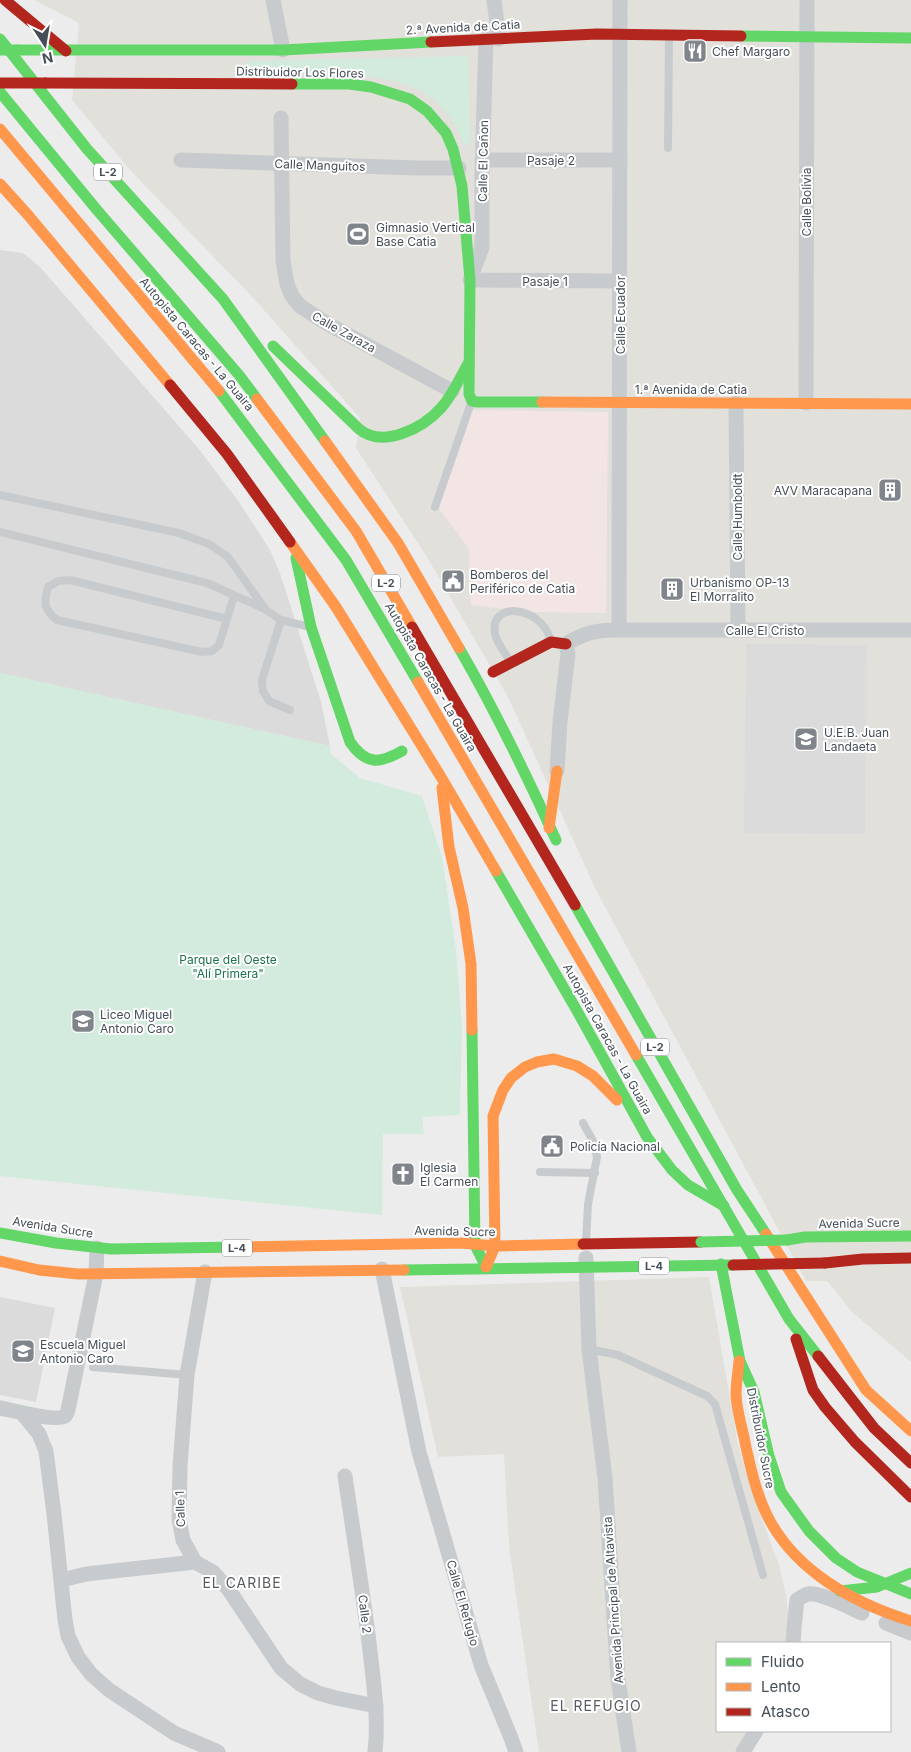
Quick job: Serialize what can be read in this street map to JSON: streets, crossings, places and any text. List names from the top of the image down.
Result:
{
  "streets": {
    "main road": [
      "2.ª Avenida de Catia",
      "Distribuidor Los Flores",
      "L-2",
      "Autopista Caracas - La Guaira",
      "1.ª Avenida de Catia",
      "Avenida Sucre",
      "L-4",
      "Distribuidor Sucre"
    ],
    "street": [
      "Pasaje 2",
      "Calle El Cañon",
      "Calle Manguitos",
      "Calle Bolivia",
      "Pasaje 1",
      "Calle Ecuador",
      "Calle Zaraza",
      "Calle Humboldt",
      "Calle El Cristo",
      "Calle 1",
      "Avenida Principal de Altavista",
      "Calle El Refugio",
      "Calle 2"
    ]
  },
  "crossings": [
    ["2.ª Avenida de Catia", "Calle El Cañon"],
    ["2.ª Avenida de Catia", "Calle Bolivia"],
    ["2.ª Avenida de Catia", "Calle Ecuador"],
    ["Distribuidor Los Flores", "Calle El Cañon"],
    ["Distribuidor Los Flores", "Calle Manguitos"],
    ["Distribuidor Los Flores", "Pasaje 1"],
    ["Distribuidor Los Flores", "1.ª Avenida de Catia"],
    ["Pasaje 2", "Calle El Cañon"],
    ["Pasaje 2", "Calle Ecuador"],
    ["Calle El Cañon", "Pasaje 1"],
    ["Calle Manguitos", "Calle Zaraza"],
    ["L-2", "Autopista Caracas - La Guaira"],
    ["Calle Bolivia", "1.ª Avenida de Catia"],
    ["Pasaje 1", "Calle Ecuador"],
    ["Calle Ecuador", "1.ª Avenida de Catia"],
    ["Calle Ecuador", "Calle El Cristo"],
    ["1.ª Avenida de Catia", "Calle Humboldt"],
    ["Calle Humboldt", "Calle El Cristo"],
    ["Avenida Sucre", "Avenida Principal de Altavista"],
    ["L-4", "Distribuidor Sucre"],
    ["L-4", "Calle 1"],
    ["L-4", "Avenida Principal de Altavista"],
    ["L-4", "Calle El Refugio"],
    ["Calle 1", "Calle 2"]
  ],
  "districts": ["EL CARIBE", "EL REFUGIO"],
  "parks": ["Parque del Oeste \"Alí Primera\""],
  "places": {
    "restaurant": ["Chef Margaro"],
    "sports": ["Gimnasio Vertical Base Catia"],
    "building": ["AVV Maracapana", "Urbanismo OP-13 El Morralito"],
    "public building": ["Bomberos del Periférico de Catia", "Policía Nacional"],
    "school or university": ["U.E.B. Juan Landaeta", "Liceo Miguel Antonio Caro", "Escuela Miguel Antonio Caro"],
    "church": ["Iglesia El Carmen"]
  },
  "legend": ["Fluido", "Lento", "Atasco"],
  "north": "bottom"
}
